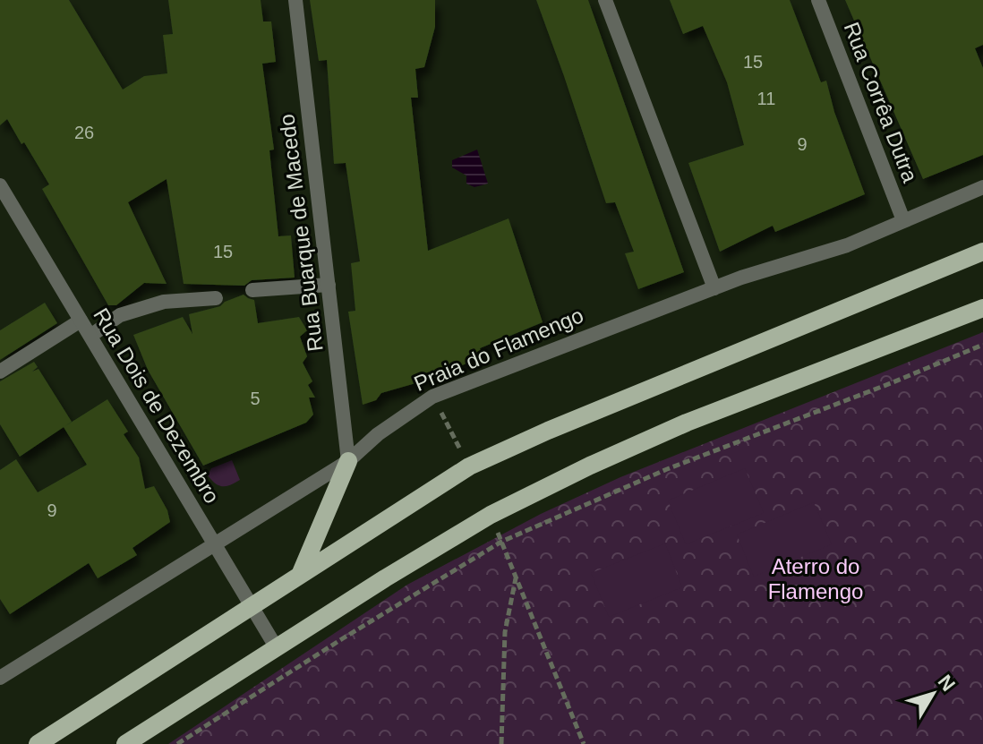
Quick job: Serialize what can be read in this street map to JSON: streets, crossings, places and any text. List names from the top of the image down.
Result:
{
  "streets": {
    "street": [
      "Rua Corrêa Dutra",
      "Rua Buarque de Macedo",
      "Praia do Flamengo",
      "Rua Dois de Dezembro"
    ]
  },
  "crossings": [
    ["Rua Corrêa Dutra", "Praia do Flamengo"],
    ["Rua Buarque de Macedo", "Praia do Flamengo"],
    ["Praia do Flamengo", "Rua Dois de Dezembro"]
  ],
  "parks": ["Aterro do Flamengo"],
  "house_numbers": [
    "15",
    "11",
    "26",
    "9",
    "15",
    "5",
    "9"
  ],
  "north": "top right"
}
